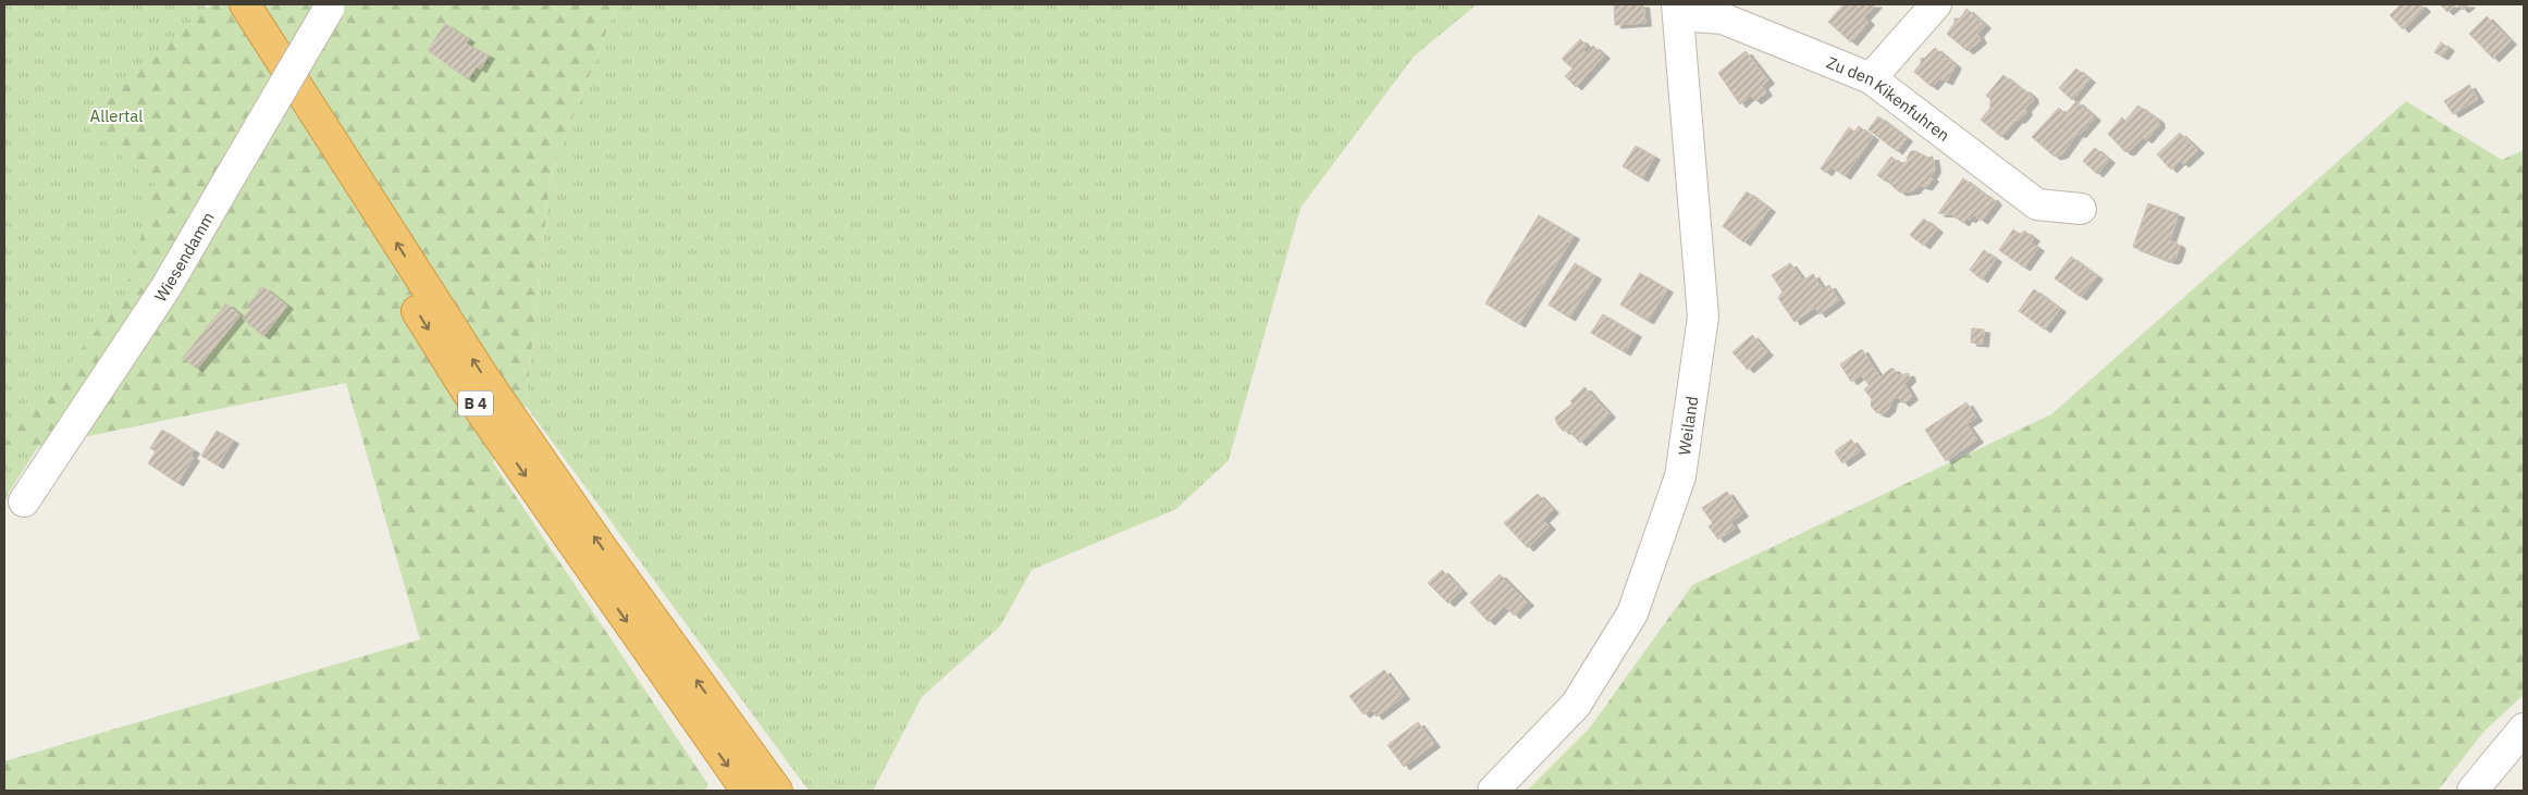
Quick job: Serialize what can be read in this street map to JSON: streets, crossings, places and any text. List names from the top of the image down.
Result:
{
  "streets": {
    "highway": ["B 4"],
    "street": ["Zu den Kikenfuhren", "Wiesendamm", "Weiland"]
  },
  "crossings": [
    ["Zu den Kikenfuhren", "Weiland"]
  ],
  "parks": ["Allertal"]
}
